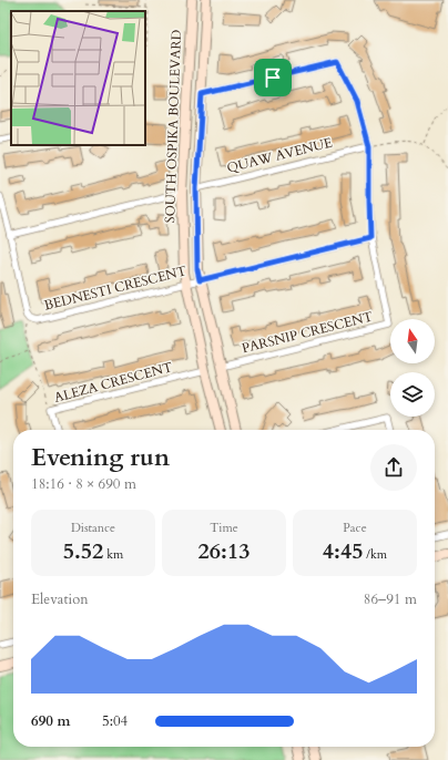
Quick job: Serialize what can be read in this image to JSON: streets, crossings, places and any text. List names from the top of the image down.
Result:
{
  "streets": {
    "main road": ["SOUTH OSPIKA BOULEVARD"],
    "street": [
      "QUAW AVENUE",
      "BEDNESTI CRESCENT",
      "PARSNIP CRESCENT",
      "ALEZA CRESCENT"
    ]
  },
  "crossings": [
    ["SOUTH OSPIKA BOULEVARD", "QUAW AVENUE"],
    ["SOUTH OSPIKA BOULEVARD", "BEDNESTI CRESCENT"],
    ["SOUTH OSPIKA BOULEVARD", "PARSNIP CRESCENT"],
    ["SOUTH OSPIKA BOULEVARD", "ALEZA CRESCENT"],
    ["QUAW AVENUE", "PARSNIP CRESCENT"],
    ["BEDNESTI CRESCENT", "PARSNIP CRESCENT"]
  ],
  "north": "top",
  "page": {
    "heading": ["Evening run", "18:16 · 8 × 690 m"],
    "stats": [
      ["Distance", "5.52 km"],
      ["Time", "26:13"],
      ["Pace", "4:45 /km"]
    ],
    "chart": ["Elevation", "86–91 m"],
    "list": [
      {
        "name": "690 m",
        "note": "5:04"
      }
    ]
  }
}
